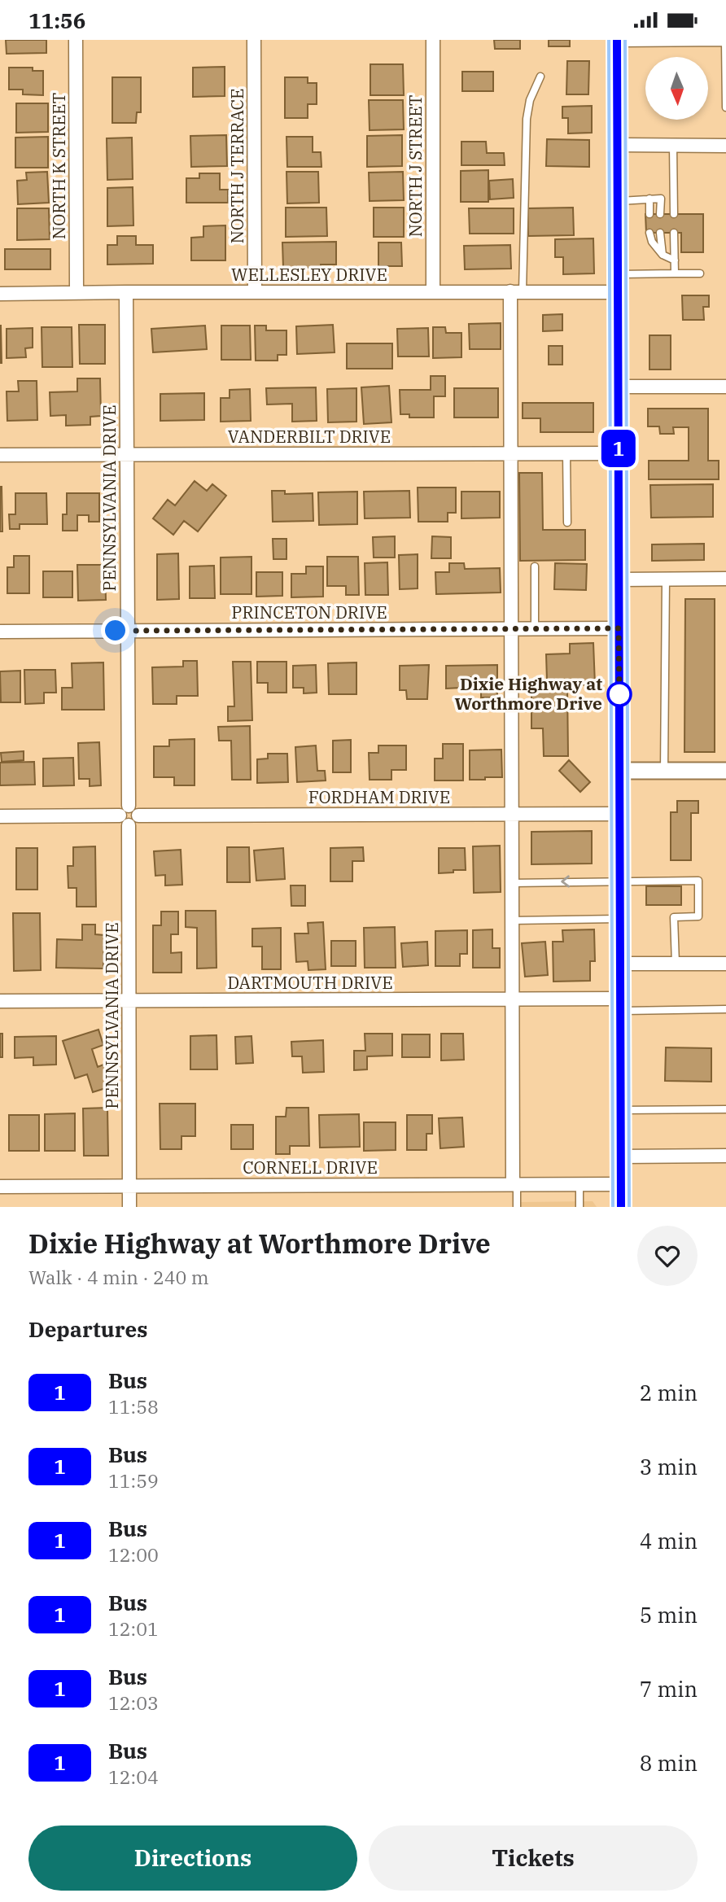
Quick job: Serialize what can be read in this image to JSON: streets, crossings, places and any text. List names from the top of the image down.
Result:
{
  "streets": {
    "street": [
      "NORTH K STREET",
      "NORTH J TERRACE",
      "NORTH J STREET",
      "WELLESLEY DRIVE",
      "VANDERBILT DRIVE",
      "PENNSYLVANIA DRIVE",
      "PRINCETON DRIVE",
      "FORDHAM DRIVE",
      "DARTMOUTH DRIVE",
      "CORNELL DRIVE"
    ]
  },
  "crossings": [
    ["NORTH K STREET", "WELLESLEY DRIVE"],
    ["NORTH J TERRACE", "WELLESLEY DRIVE"],
    ["NORTH J STREET", "WELLESLEY DRIVE"],
    ["WELLESLEY DRIVE", "PENNSYLVANIA DRIVE"],
    ["VANDERBILT DRIVE", "PENNSYLVANIA DRIVE"],
    ["PENNSYLVANIA DRIVE", "PRINCETON DRIVE"],
    ["PENNSYLVANIA DRIVE", "FORDHAM DRIVE"],
    ["PENNSYLVANIA DRIVE", "DARTMOUTH DRIVE"],
    ["PENNSYLVANIA DRIVE", "CORNELL DRIVE"]
  ],
  "places": ["Dixie Highway at Worthmore Drive"],
  "lines": ["bus line 1"],
  "north": "bottom",
  "page": {
    "status": "11:56",
    "on_map": "1",
    "heading": [
      ["Dixie Highway at Worthmore Drive", "Walk · 4 min · 240 m"],
      "Departures"
    ],
    "list": [
      {
        "mark": "1",
        "name": "Bus",
        "note": "11:58",
        "value": "2 min"
      },
      {
        "mark": "1",
        "name": "Bus",
        "note": "11:59",
        "value": "3 min"
      },
      {
        "mark": "1",
        "name": "Bus",
        "note": "12:00",
        "value": "4 min"
      },
      {
        "mark": "1",
        "name": "Bus",
        "note": "12:01",
        "value": "5 min"
      },
      {
        "mark": "1",
        "name": "Bus",
        "note": "12:03",
        "value": "7 min"
      },
      {
        "mark": "1",
        "name": "Bus",
        "note": "12:04",
        "value": "8 min"
      }
    ],
    "buttons": ["Directions", "Tickets"]
  }
}
